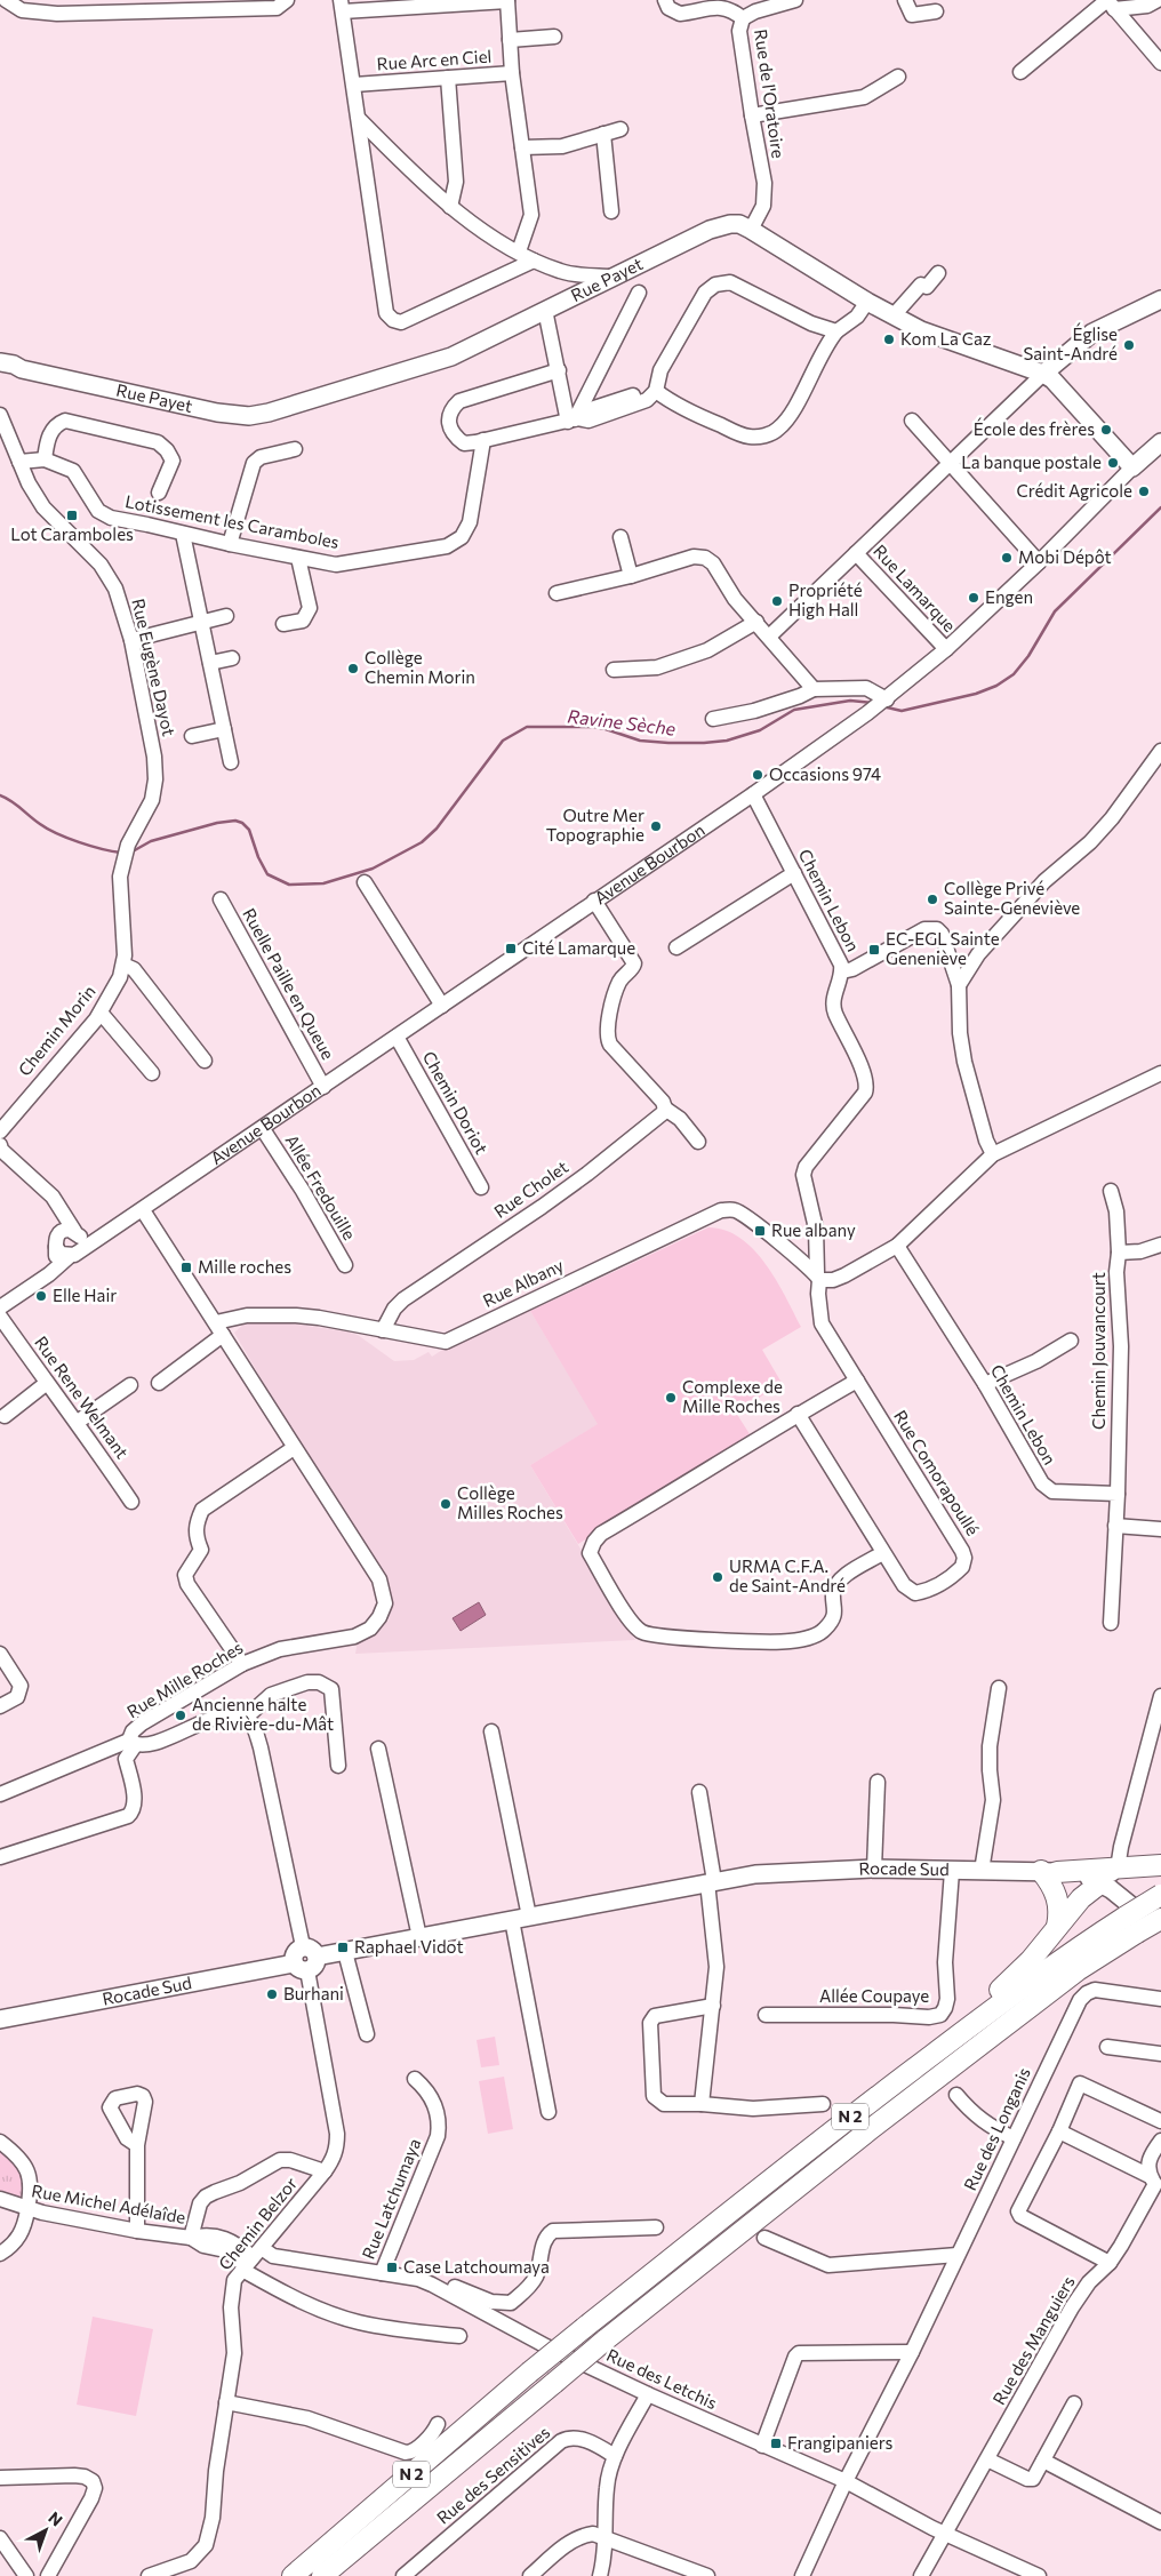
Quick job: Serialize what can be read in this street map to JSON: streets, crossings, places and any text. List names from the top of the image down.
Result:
{
  "streets": {
    "highway": ["N 2"],
    "main road": ["Rue Payet", "Avenue Bourbon", "Rocade Sud"],
    "street": [
      "Rue Arc en Ciel",
      "Rue de l'Oratoire",
      "Lotissement les Caramboles",
      "Rue Lamarque",
      "Rue Eugène Dayot",
      "Chemin Lebon",
      "Ruelle Paille en Queue",
      "Chemin Morin",
      "Chemin Doriot",
      "Allée Fredouille",
      "Rue Cholet",
      "Rue Albany",
      "Chemin Jouvancourt",
      "Rue Rene Welmant",
      "Rue Comorapoullé",
      "Rue Mille Roches",
      "Allée Coupaye",
      "Rue des Longanis",
      "Rue Latchumaya",
      "Rue Michel Adélaîde",
      "Chemin Belzor",
      "Rue des Manguiers",
      "Rue des Letchis",
      "Rue des Sensitives"
    ]
  },
  "crossings": [
    ["Rue de l'Oratoire", "Rue Payet"],
    ["Rue Payet", "Avenue Bourbon"],
    ["Lotissement les Caramboles", "Rue Eugène Dayot"],
    ["Rue Lamarque", "Avenue Bourbon"],
    ["Rue Eugène Dayot", "Chemin Morin"],
    ["Avenue Bourbon", "Chemin Lebon"],
    ["Avenue Bourbon", "Ruelle Paille en Queue"],
    ["Avenue Bourbon", "Chemin Doriot"],
    ["Avenue Bourbon", "Allée Fredouille"],
    ["Avenue Bourbon", "Rue Mille Roches"],
    ["Chemin Lebon", "Rue Albany"],
    ["Chemin Lebon", "Chemin Jouvancourt"],
    ["Chemin Lebon", "Rue Comorapoullé"],
    ["Rue Cholet", "Rue Albany"],
    ["Rue Albany", "Rue Comorapoullé"],
    ["Rue Albany", "Rue Mille Roches"],
    ["Rocade Sud", "Allée Coupaye"],
    ["Rocade Sud", "Chemin Belzor"],
    ["Rue des Longanis", "Rue des Letchis"],
    ["Rue Latchumaya", "Rue des Letchis"],
    ["Rue Michel Adélaîde", "Chemin Belzor"],
    ["Rue Michel Adélaîde", "Rue des Letchis"],
    ["Chemin Belzor", "Rue des Letchis"],
    ["Rue des Manguiers", "Rue des Letchis"]
  ],
  "water": ["Ravine Sèche"],
  "places": {
    "other": [
      "Kom La Caz",
      "Église Saint-André",
      "École des frères",
      "La banque postale",
      "Crédit Agricole",
      "Mobi Dépôt",
      "Engen",
      "Propriété High Hall",
      "Collège Chemin Morin",
      "Occasions 974",
      "Outre Mer Topographie",
      "Collège Privé Sainte-Geneviève",
      "Elle Hair",
      "Complexe de Mille Roches",
      "Collège Milles Roches",
      "URMA C.F.A. de Saint-André",
      "Ancienne halte de Rivière-du-Mât",
      "Burhani"
    ],
    "transit": [
      "Lot Caramboles",
      "Cité Lamarque",
      "EC-EGL Sainte Geneniève",
      "Rue albany",
      "Mille roches",
      "Raphael Vidot",
      "Case Latchoumaya",
      "Frangipaniers"
    ]
  },
  "north": "top right"
}
